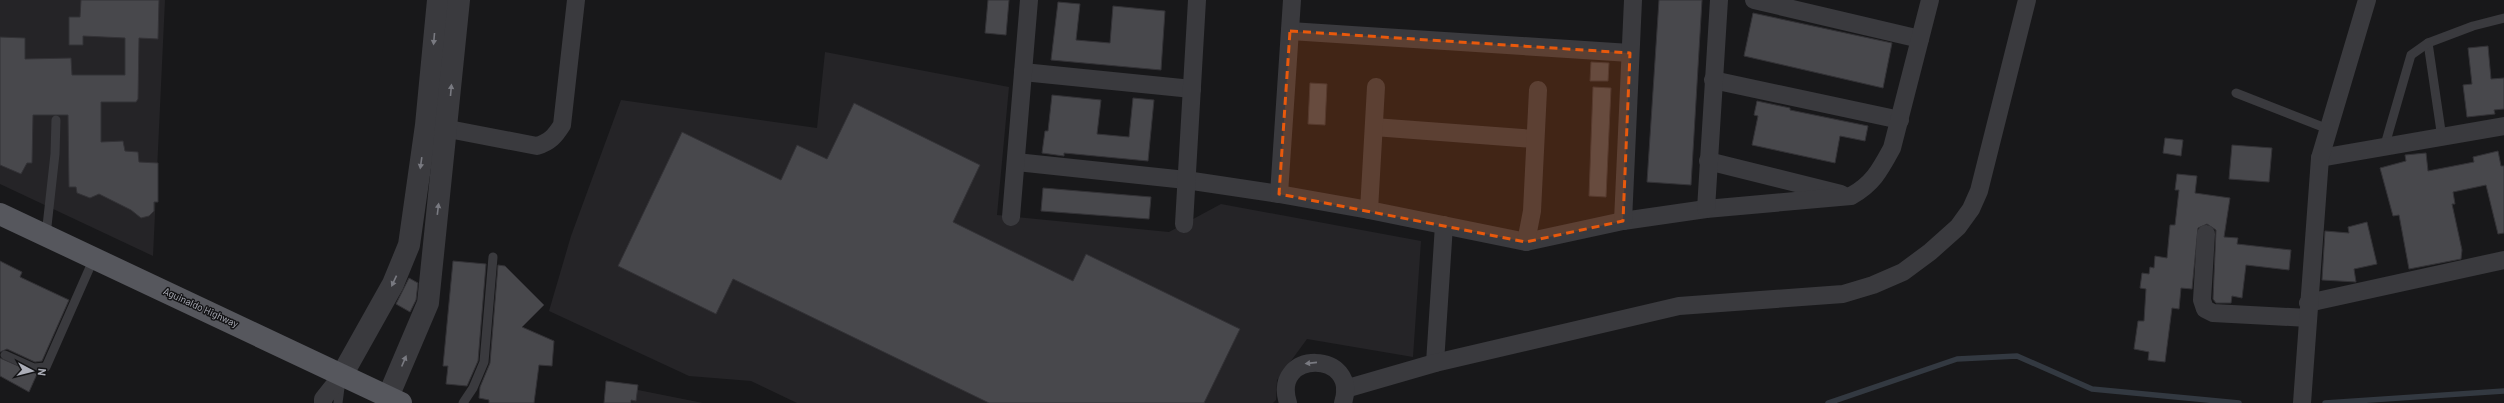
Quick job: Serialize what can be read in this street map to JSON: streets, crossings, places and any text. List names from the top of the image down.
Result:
{
  "streets": {
    "main road": ["Aguinaldo Highway"]
  },
  "north": "right"
}
